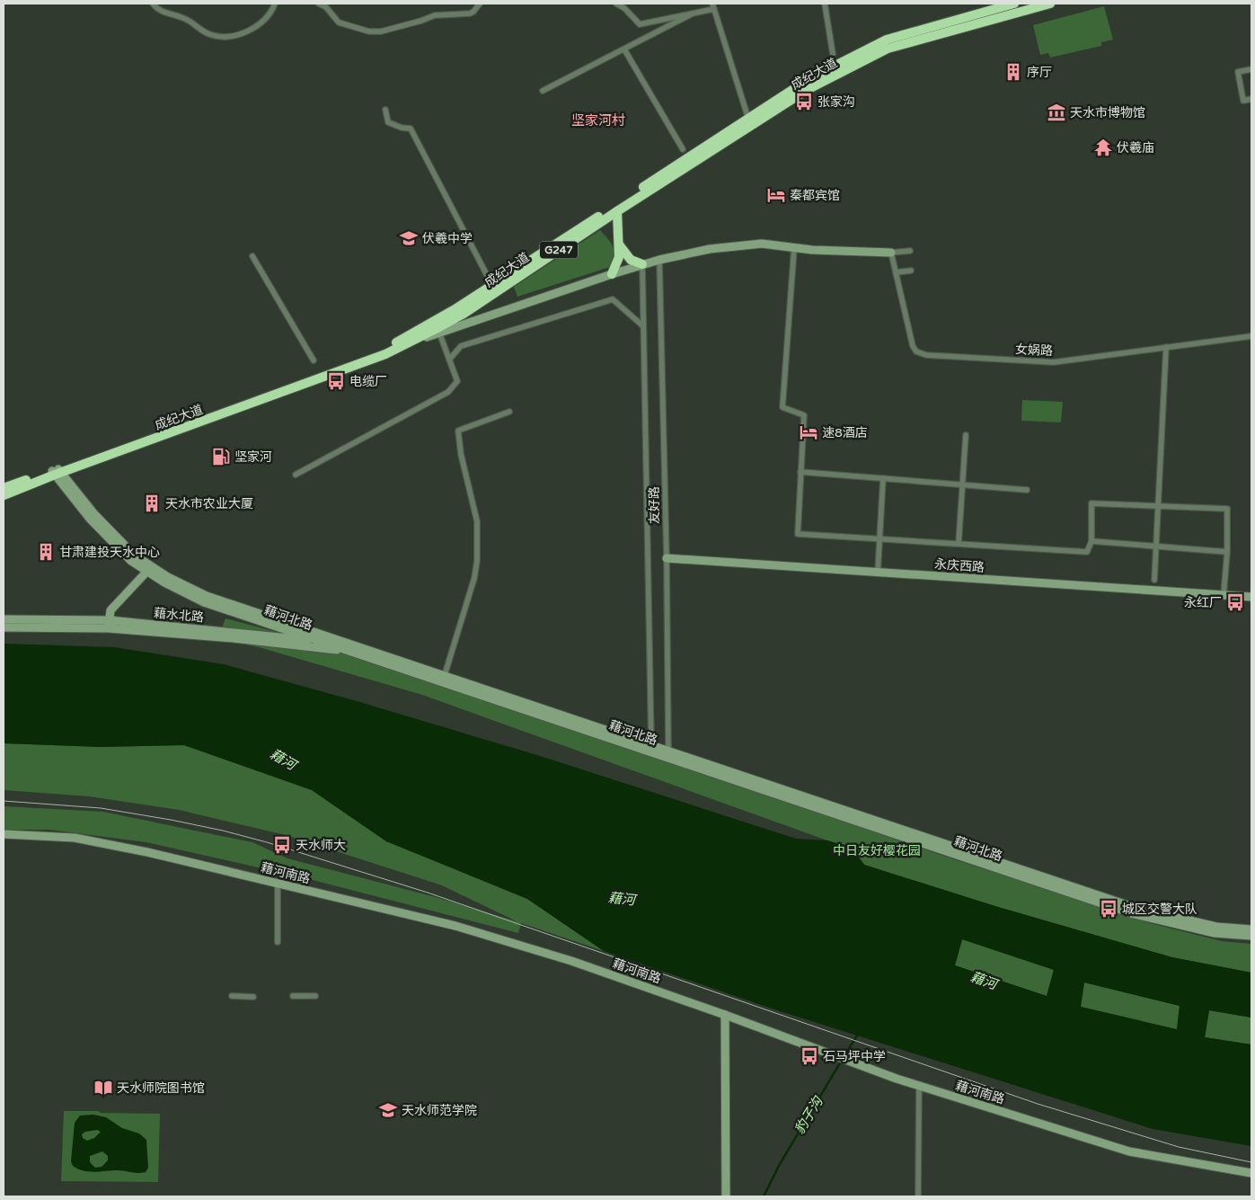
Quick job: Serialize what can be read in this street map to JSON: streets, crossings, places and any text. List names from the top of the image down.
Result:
{
  "streets": {
    "highway": ["成纪大道", "G247"],
    "main road": [
      "永庆西路",
      "藉水北路",
      "藉河北路",
      "藉河南路"
    ],
    "street": ["女娲路", "友好路"]
  },
  "crossings": [
    ["成纪大道", "藉河北路"],
    ["友好路", "永庆西路"],
    ["友好路", "藉河北路"],
    ["藉水北路", "藉河北路"]
  ],
  "districts": ["坚家河村"],
  "water": ["藉河", "豹子沟"],
  "parks": ["中日友好樱花园"],
  "places": {
    "building": ["序厅", "天水市农业大厦", "甘肃建投天水中心"],
    "bus stop": [
      "张家沟",
      "电缆厂",
      "永红厂",
      "天水师大",
      "城区交警大队",
      "石马坪中学"
    ],
    "museum": ["天水市博物馆"],
    "temple": ["伏羲庙"],
    "hotel": ["秦都宾馆", "速8酒店"],
    "school or university": ["伏羲中学", "天水师范学院"],
    "fuel station": ["坚家河"],
    "library": ["天水师院图书馆"]
  }
}
